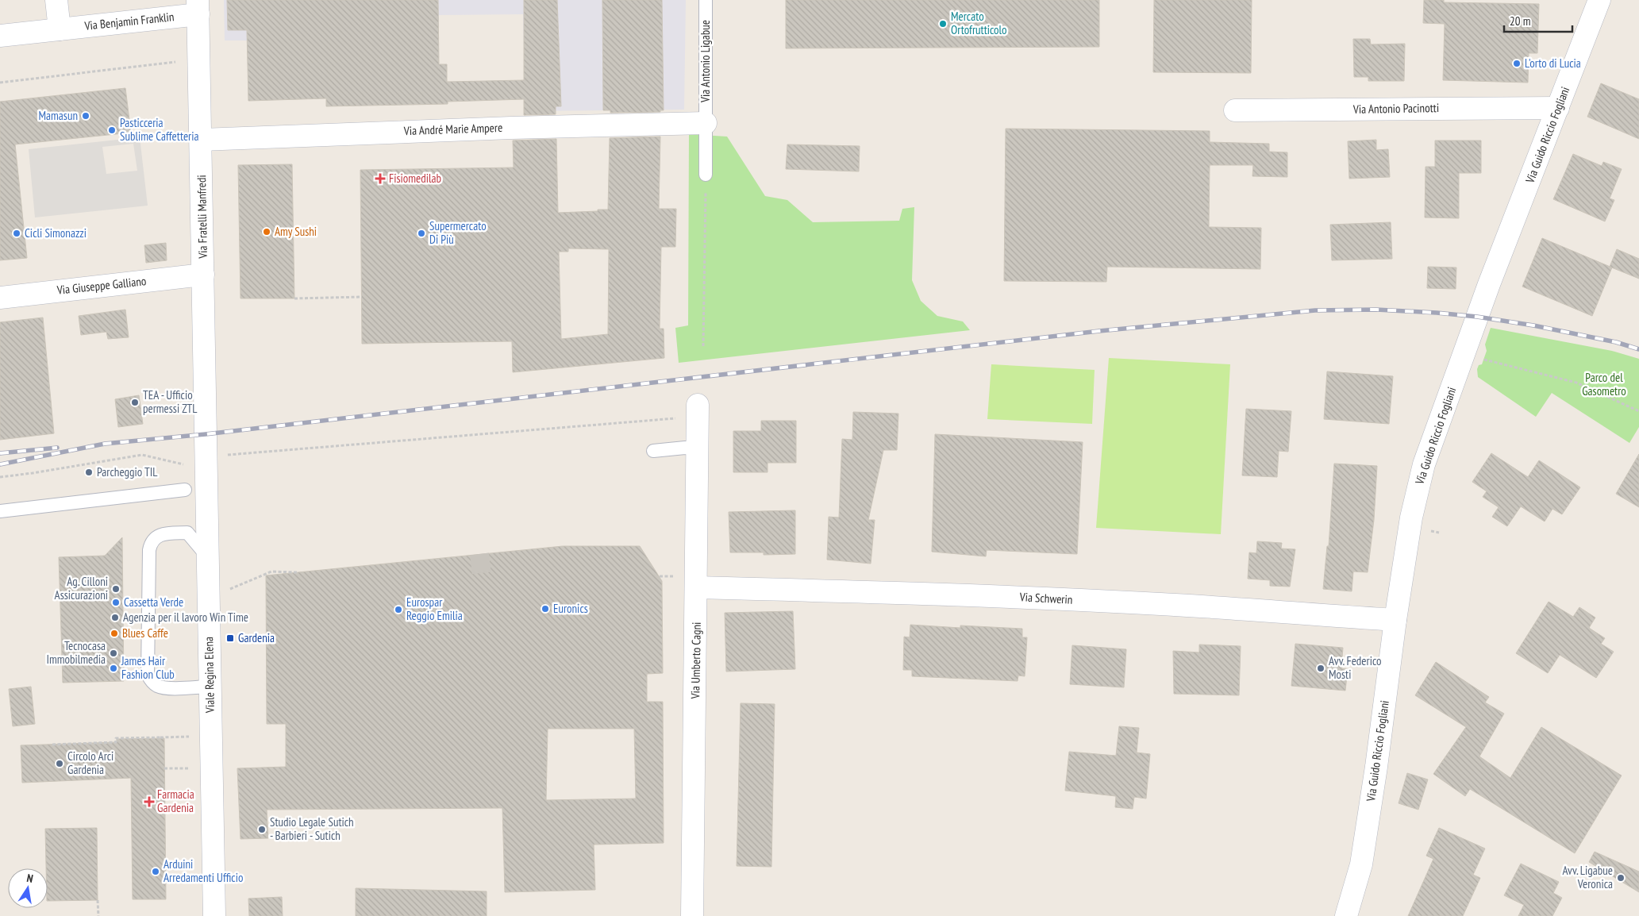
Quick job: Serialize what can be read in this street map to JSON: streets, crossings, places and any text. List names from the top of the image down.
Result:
{
  "streets": {
    "street": [
      "Via Benjamin Franklin",
      "Via Antonio Pacinotti",
      "Via André Marie Ampere",
      "Via Guido Riccio Fogliani",
      "Via Fratelli Manfredi",
      "Via Giuseppe Galliano",
      "Via Schwerin",
      "Via Umberto Cagni",
      "Viale Regina Elena"
    ],
    "lane": ["Via Antonio Ligabue"]
  },
  "crossings": [
    ["Via Benjamin Franklin", "Via Fratelli Manfredi"],
    ["Via Antonio Ligabue", "Via André Marie Ampere"],
    ["Via Antonio Pacinotti", "Via Guido Riccio Fogliani"],
    ["Via André Marie Ampere", "Via Fratelli Manfredi"],
    ["Via Guido Riccio Fogliani", "Via Schwerin"],
    ["Via Fratelli Manfredi", "Via Giuseppe Galliano"],
    ["Via Fratelli Manfredi", "Viale Regina Elena"],
    ["Via Schwerin", "Via Umberto Cagni"]
  ],
  "parks": ["Parco del Gasometro"],
  "places": {
    "other": [
      "Mercato Ortofrutticolo",
      "L'orto di Lucia",
      "Mamasun",
      "Pasticceria Sublime Caffetteria",
      "Amy Sushi",
      "Cicli Simonazzi",
      "Supermercato Di Più",
      "TEA - Ufficio permessi ZTL",
      "Parcheggio TIL",
      "Ag. Cilloni Assicurazioni",
      "Cassetta Verde",
      "Euronics",
      "Eurospar Reggio Emilia",
      "Agenzia per il lavoro Win Time",
      "Blues Caffe",
      "Tecnocasa Immobilmedia",
      "James Hair Fashion Club",
      "Avv. Federico Mosti",
      "Circolo Arci Gardenia",
      "Studio Legale Sutich - Barbieri - Sutich",
      "Arduini Arredamenti Ufficio",
      "Avv. Ligabue Veronica"
    ],
    "health": ["Fisiomedilab", "Farmacia Gardenia"],
    "transit": ["Gardenia"]
  },
  "scale_bar": "20 m",
  "north": "top"
}
